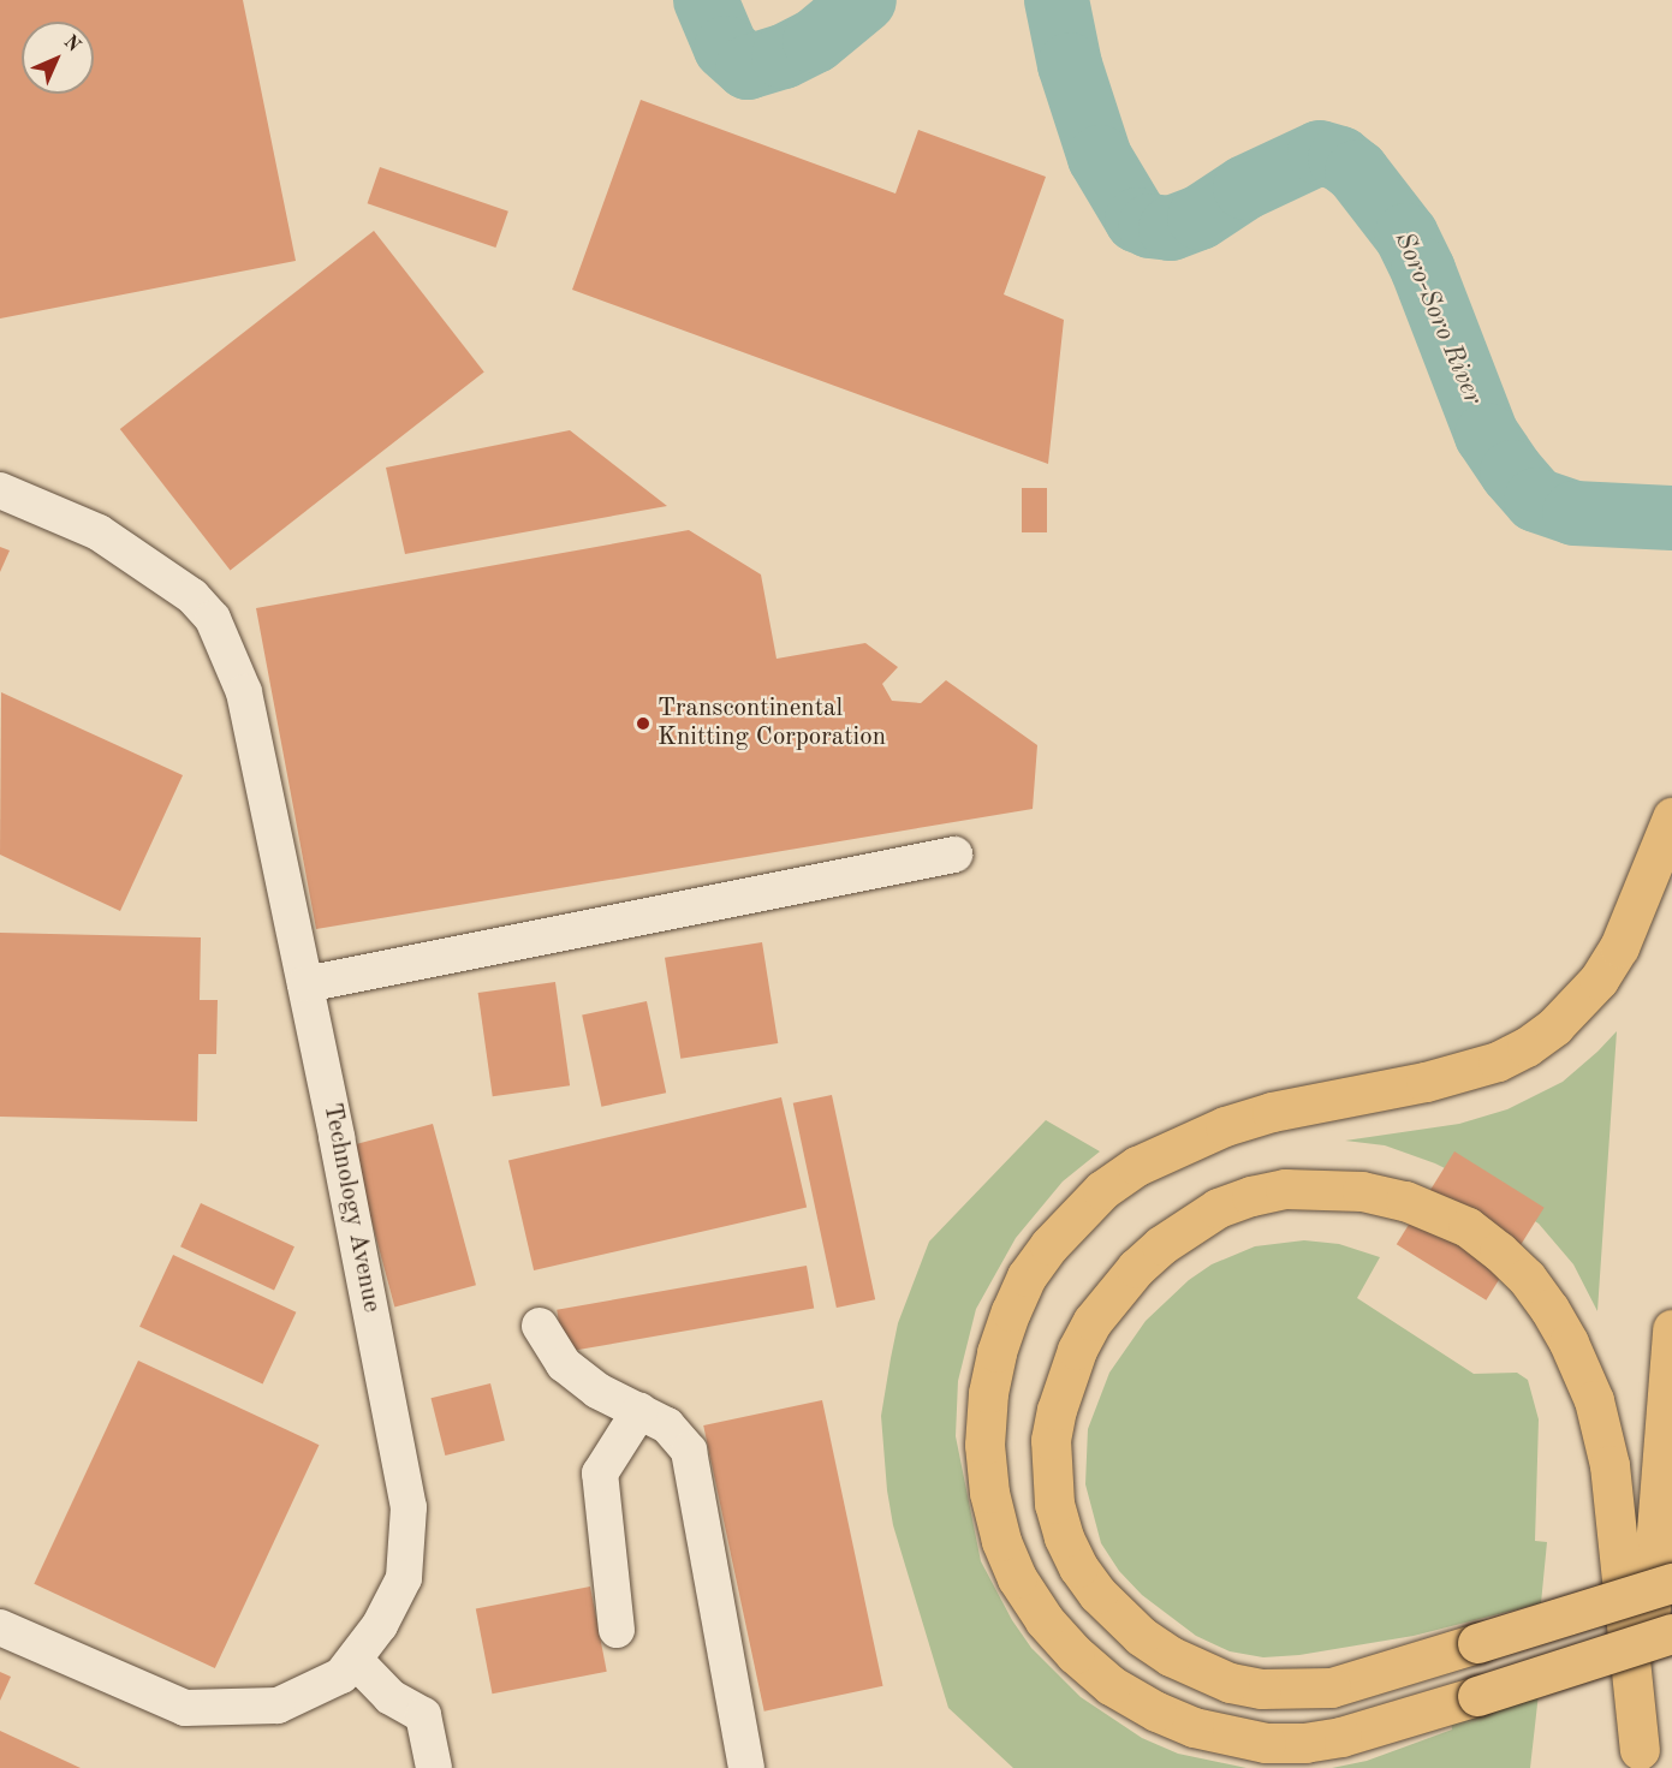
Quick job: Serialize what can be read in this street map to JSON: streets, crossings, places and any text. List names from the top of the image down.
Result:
{
  "streets": {
    "street": ["Technology Avenue"]
  },
  "water": ["Soro-Soro River"],
  "places": ["Transcontinental Knitting Corporation"],
  "north": "top right"
}
